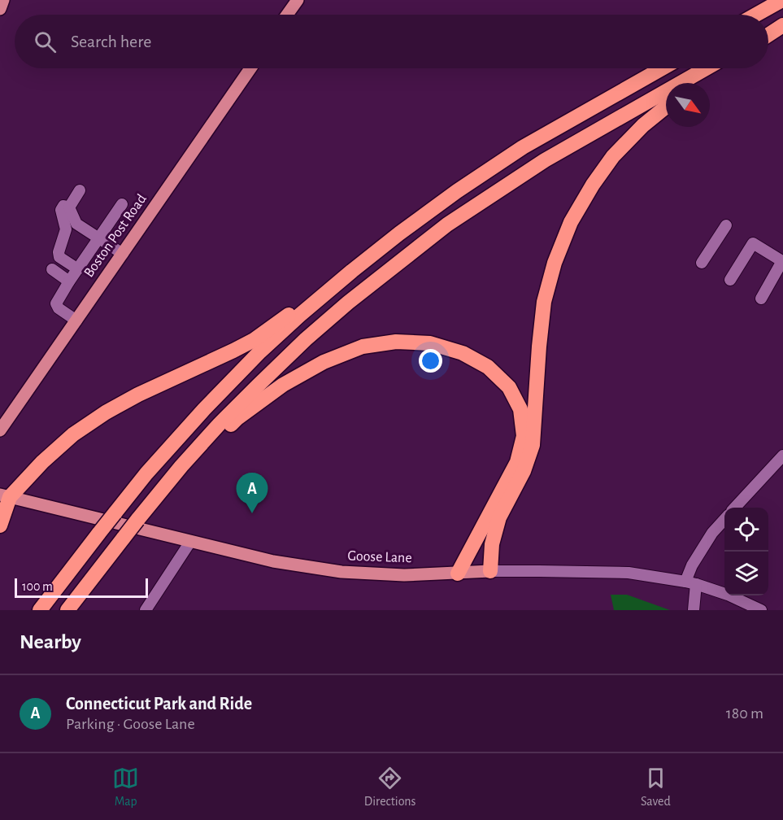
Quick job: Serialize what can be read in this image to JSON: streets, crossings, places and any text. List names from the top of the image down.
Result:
{
  "streets": {
    "main road": ["Boston Post Road", "Goose Lane"]
  },
  "scale_bar": "100 m",
  "north": "bottom right",
  "page": {
    "search": "Search here",
    "pins": "A",
    "scale": "100 m",
    "heading": "Nearby",
    "list": [
      {
        "mark": "A",
        "name": "Connecticut Park and Ride",
        "note": "Parking · Goose Lane",
        "value": "180 m"
      }
    ],
    "nav": ["Map", "Directions", "Saved"]
  }
}
